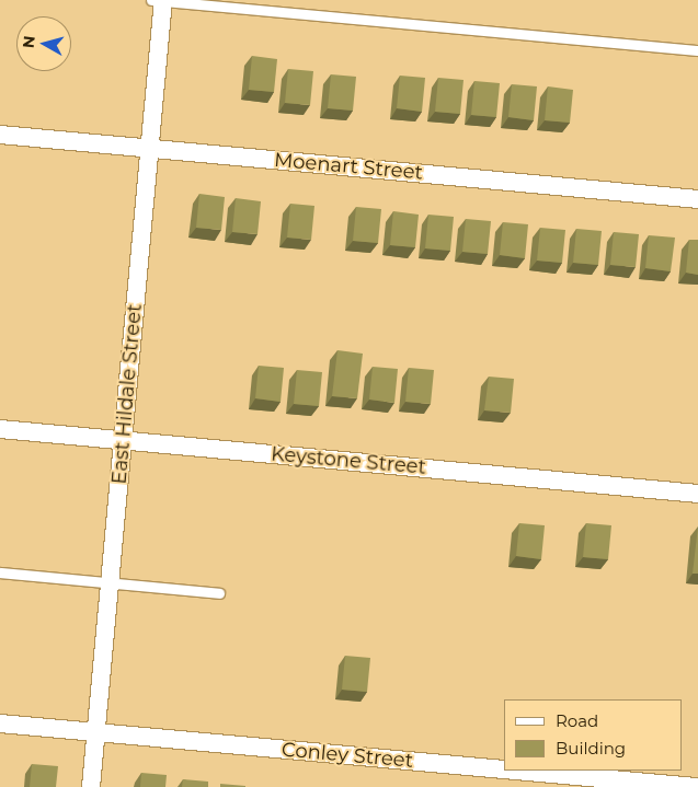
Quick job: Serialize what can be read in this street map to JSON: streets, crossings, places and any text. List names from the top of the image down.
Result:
{
  "streets": {
    "street": [
      "Moenart Street",
      "East Hildale Street",
      "Keystone Street",
      "Conley Street"
    ]
  },
  "crossings": [
    ["Moenart Street", "East Hildale Street"],
    ["East Hildale Street", "Keystone Street"],
    ["East Hildale Street", "Conley Street"]
  ],
  "legend": ["Road", "Building"],
  "north": "left"
}
